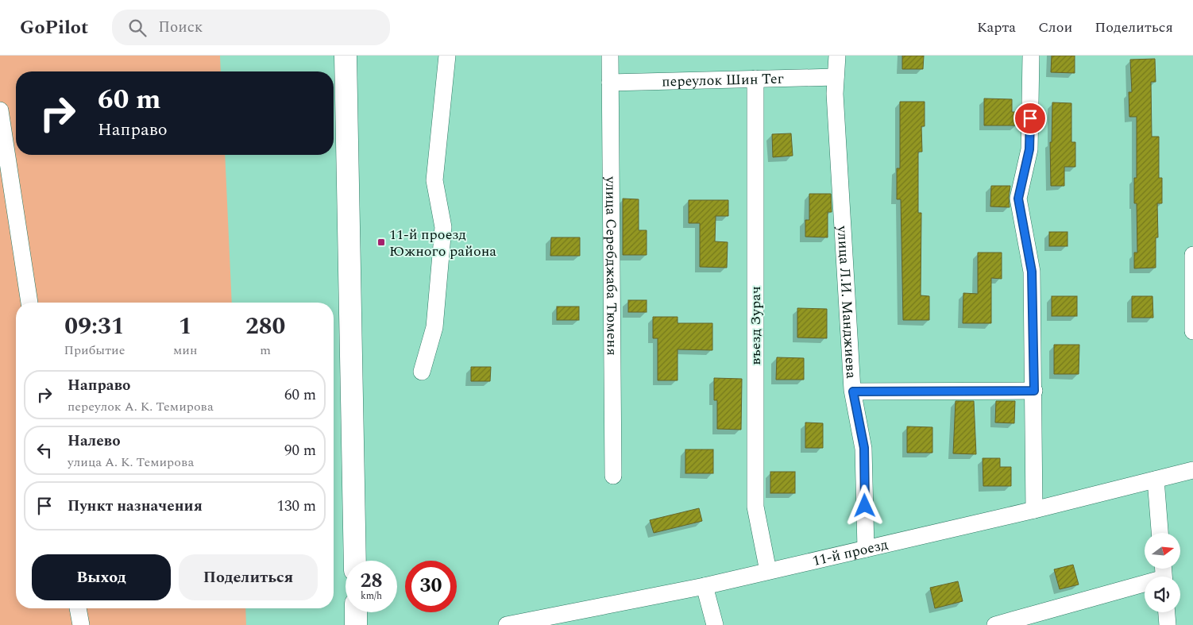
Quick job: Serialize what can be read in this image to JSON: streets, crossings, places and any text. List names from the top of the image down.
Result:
{
  "streets": {
    "street": [
      "переулок Шин Тег",
      "улица Серебджаба Тюменя",
      "улица Л.И. Манджиева",
      "въезд Зурач",
      "11-й проезд"
    ]
  },
  "crossings": [
    ["переулок Шин Тег", "улица Серебджаба Тюменя"],
    ["переулок Шин Тег", "улица Л.И. Манджиева"],
    ["переулок Шин Тег", "въезд Зурач"],
    ["улица Л.И. Манджиева", "11-й проезд"],
    ["въезд Зурач", "11-й проезд"]
  ],
  "places": {
    "transit": ["11-й проезд Южного района"]
  },
  "north": "right",
  "page": {
    "header": "GoPilot",
    "search": "Поиск",
    "nav": ["Карта", "Слои", "Поделиться"],
    "turn": ["60 m", "Направо"],
    "eta": [
      "09:31",
      "Прибытие",
      "1",
      "мин",
      "280",
      "m"
    ],
    "list": [
      {
        "name": "Направо",
        "note": "переулок А. К. Темирова",
        "value": "60 m"
      },
      {
        "name": "Налево",
        "note": "улица А. К. Темирова",
        "value": "90 m"
      },
      {
        "name": "Пункт назначения",
        "value": "130 m"
      }
    ],
    "buttons": ["Выход", "Поделиться"],
    "speed": "28 km/h",
    "limit": "30"
  }
}
